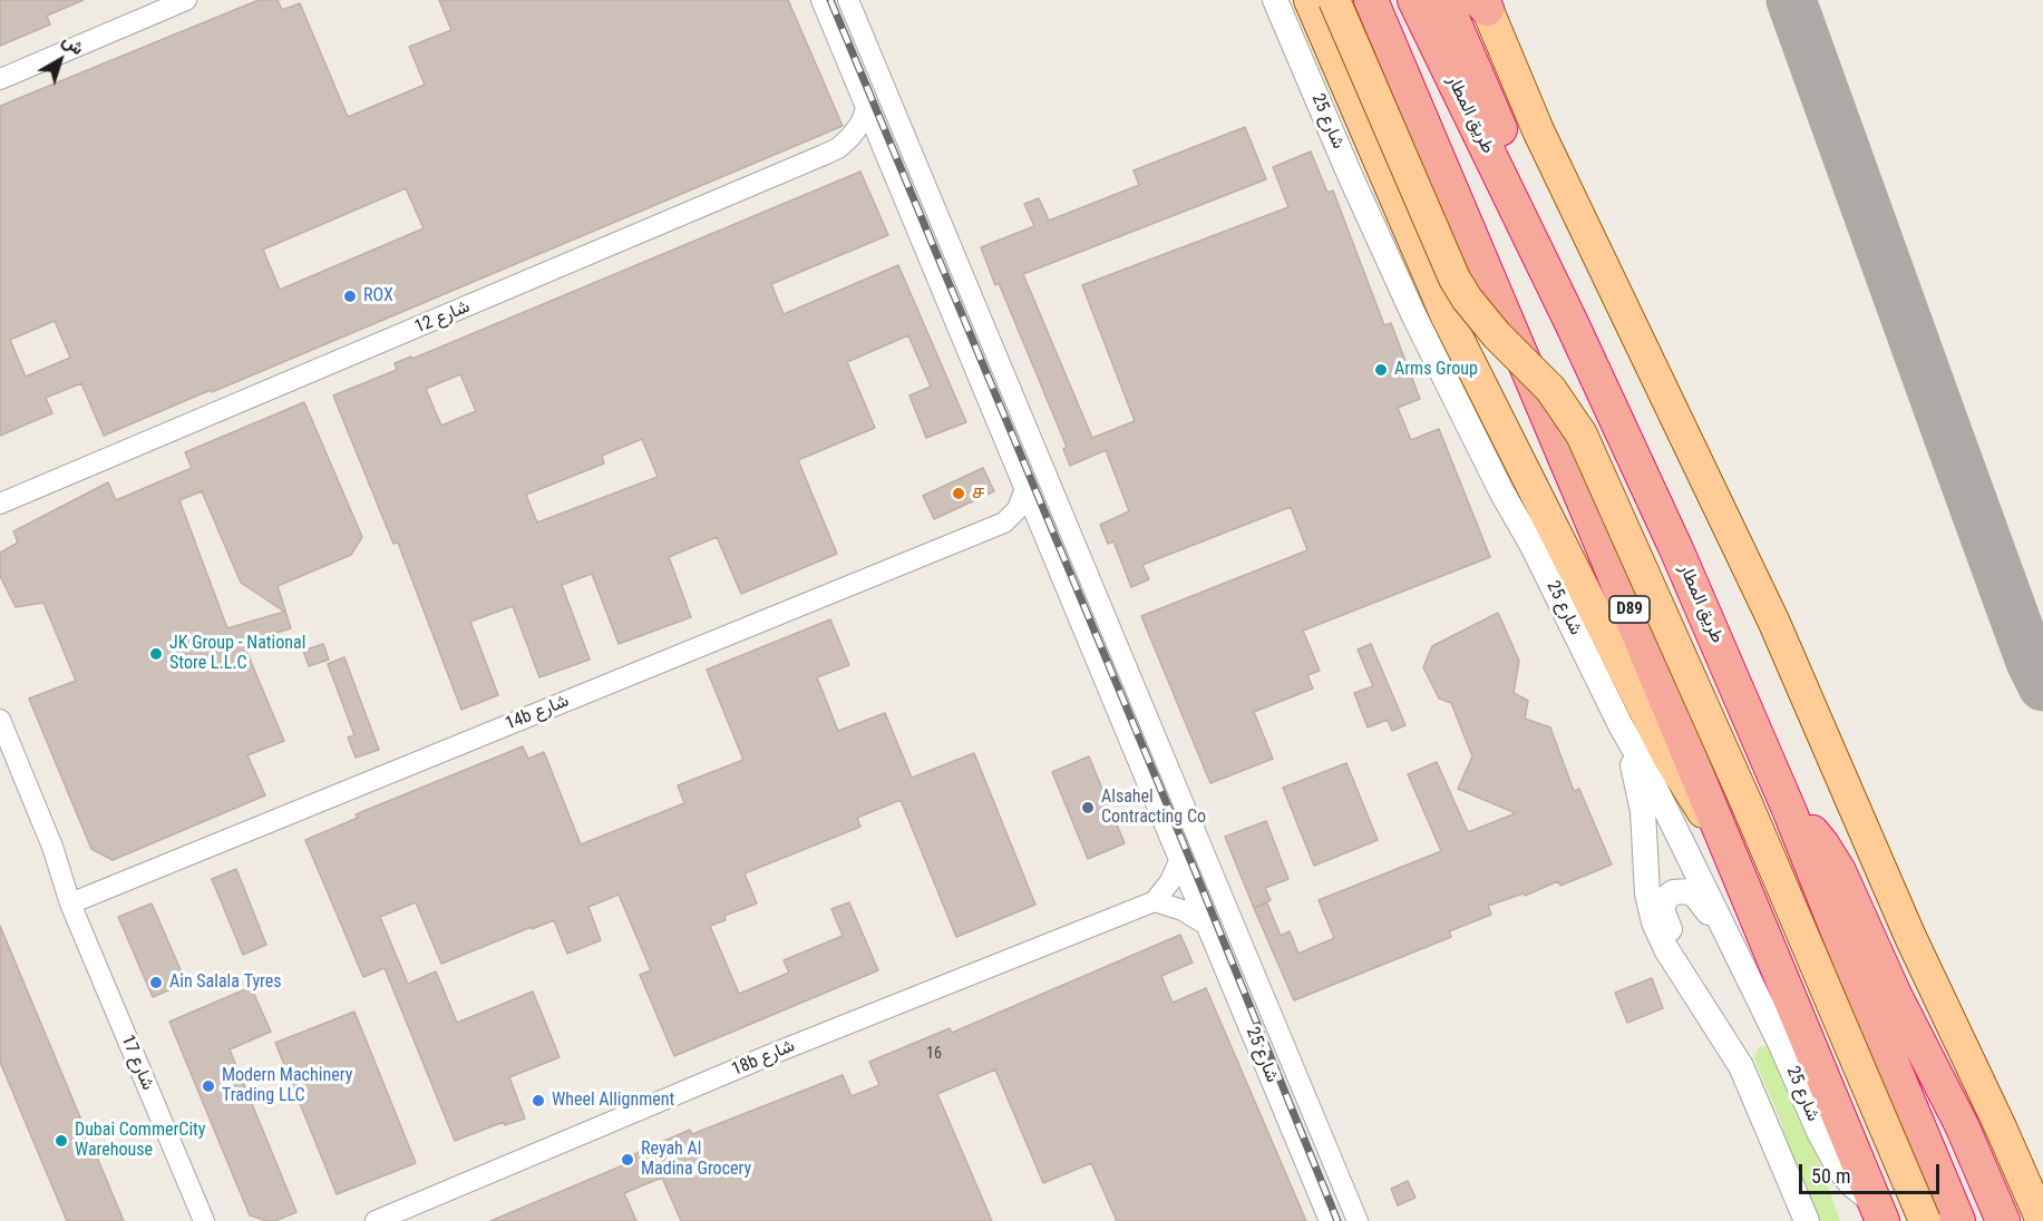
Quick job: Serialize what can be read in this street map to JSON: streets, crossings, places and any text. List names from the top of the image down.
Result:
{
  "streets": {
    "highway": ["طريق المطار", "D89"],
    "street": [
      "شارع 25",
      "شارع 12",
      "14b شارع",
      "18b شارع",
      "شارع 17"
    ]
  },
  "crossings": [
    ["شارع 25", "شارع 12"],
    ["شارع 25", "D89"],
    ["14b شارع", "شارع 17"]
  ],
  "places": [
    "ROX",
    "Arms Group",
    "ச",
    "JK Group - National Store L.L.C",
    "Alsahel Contracting Co",
    "Ain Salala Tyres",
    "Modern Machinery Trading LLC",
    "Wheel Allignment",
    "Dubai CommerCity Warehouse",
    "Reyah Al Madina Grocery"
  ],
  "house_numbers": ["16"],
  "scale_bar": "50 m",
  "north": "top right"
}
